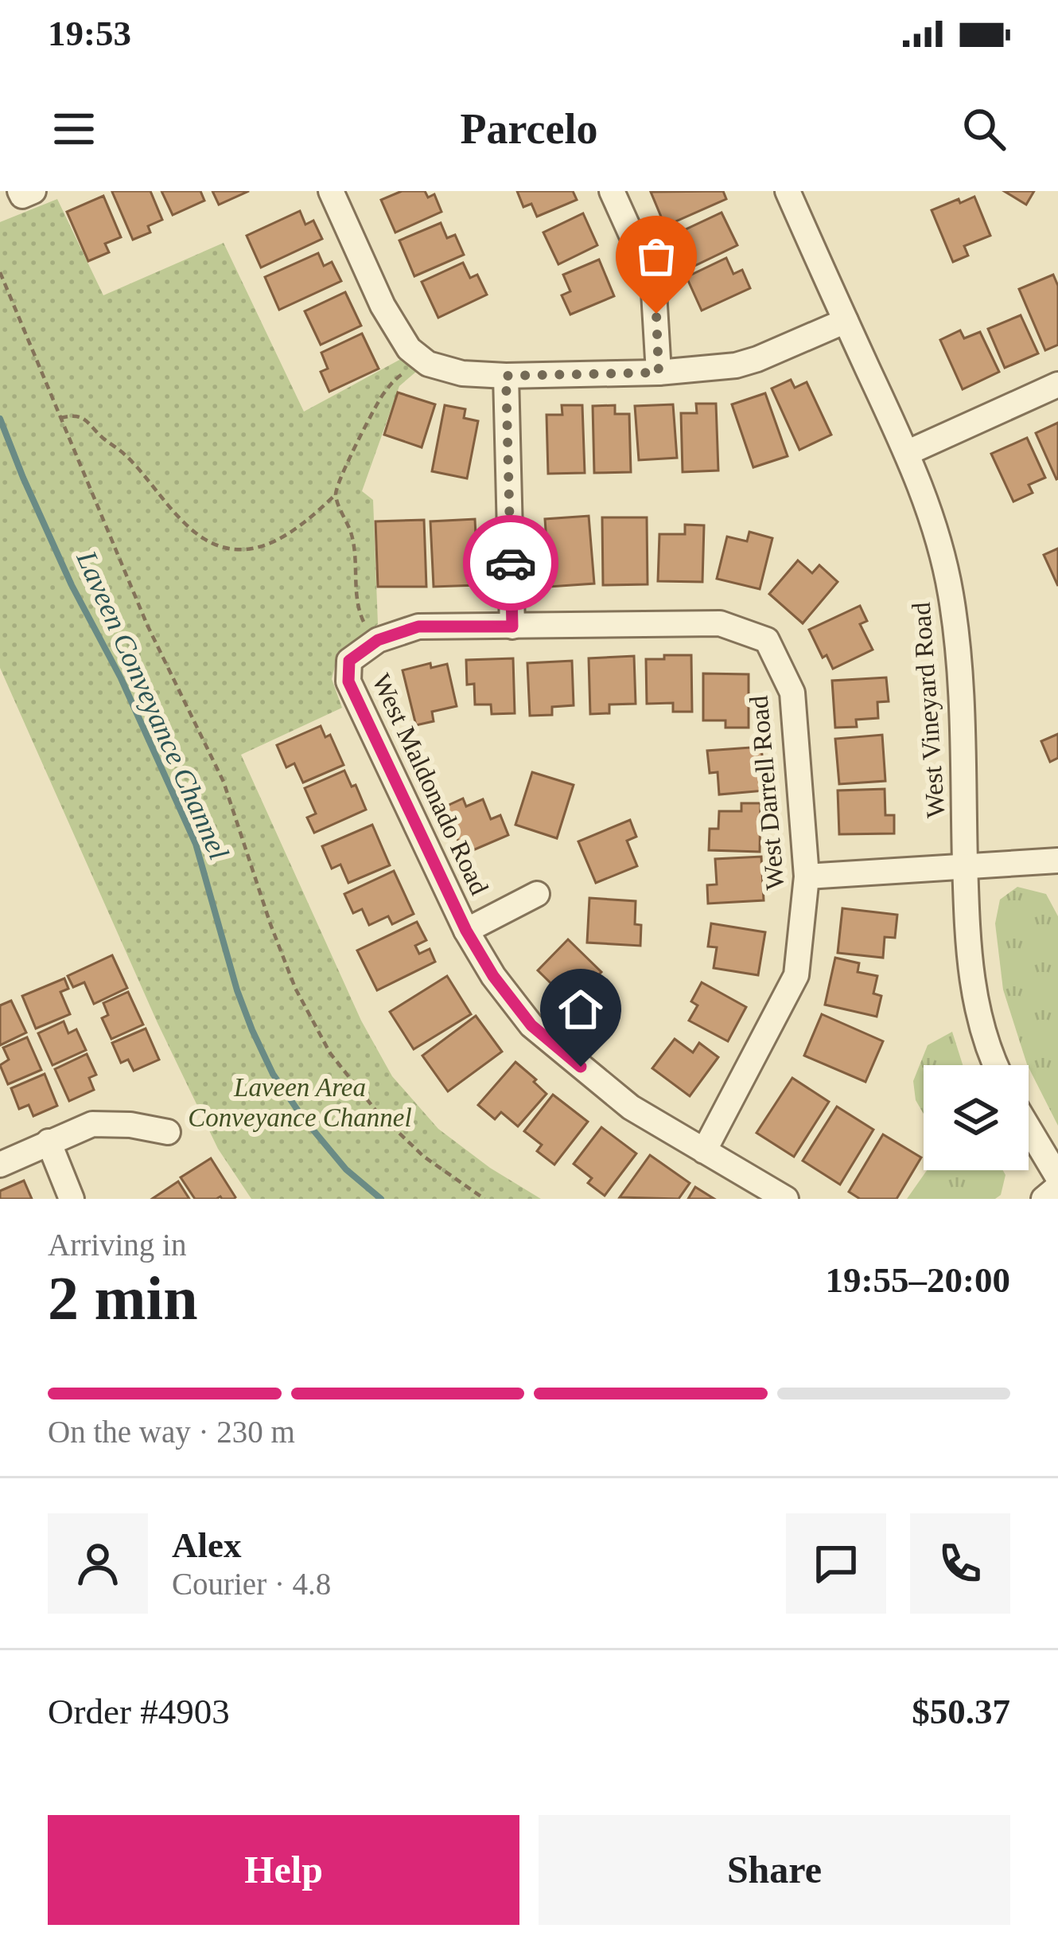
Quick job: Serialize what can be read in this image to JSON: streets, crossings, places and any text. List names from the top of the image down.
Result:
{
  "streets": {
    "street": ["West Vineyard Road", "West Maldonado Road", "West Darrell Road"]
  },
  "crossings": [
    ["West Maldonado Road", "West Darrell Road"]
  ],
  "water": ["Laveen Conveyance Channel"],
  "parks": ["Laveen Area Conveyance Channel"],
  "page": {
    "status": "19:53",
    "header": "Parcelo",
    "heading": ["2 min", "Arriving in", "19:55–20:00"],
    "panel": [
      "Alex",
      "Courier · 4.8",
      "Order #4903",
      "$50.37"
    ],
    "bar": "On the way · 230 m",
    "buttons": ["Help", "Share"]
  }
}
